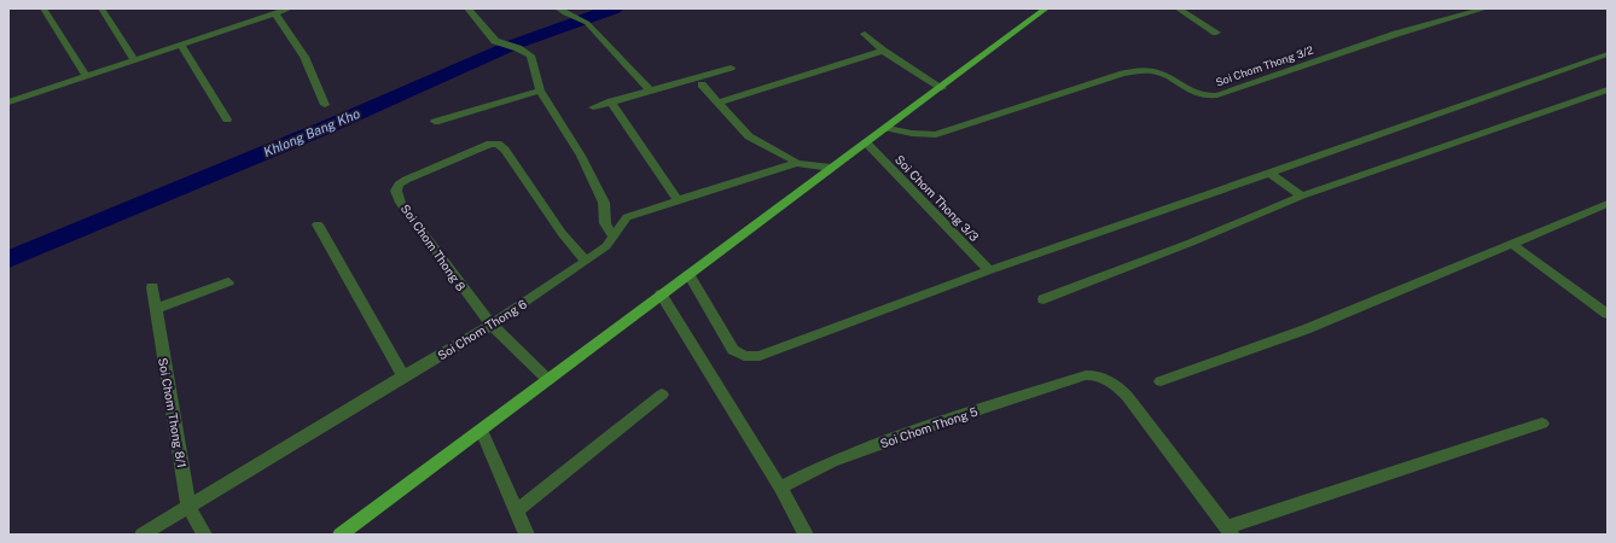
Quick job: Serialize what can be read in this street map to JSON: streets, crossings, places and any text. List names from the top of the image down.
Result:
{
  "streets": {
    "street": [
      "Soi Chom Thong 3/2",
      "Soi Chom Thong 3/3",
      "Soi Chom Thong 8",
      "Soi Chom Thong 6",
      "Soi Chom Thong 8/1",
      "Soi Chom Thong 5"
    ]
  },
  "crossings": [
    ["Soi Chom Thong 8", "Soi Chom Thong 6"],
    ["Soi Chom Thong 6", "Soi Chom Thong 8/1"]
  ],
  "water": ["Khlong Bang Kho"]
}
